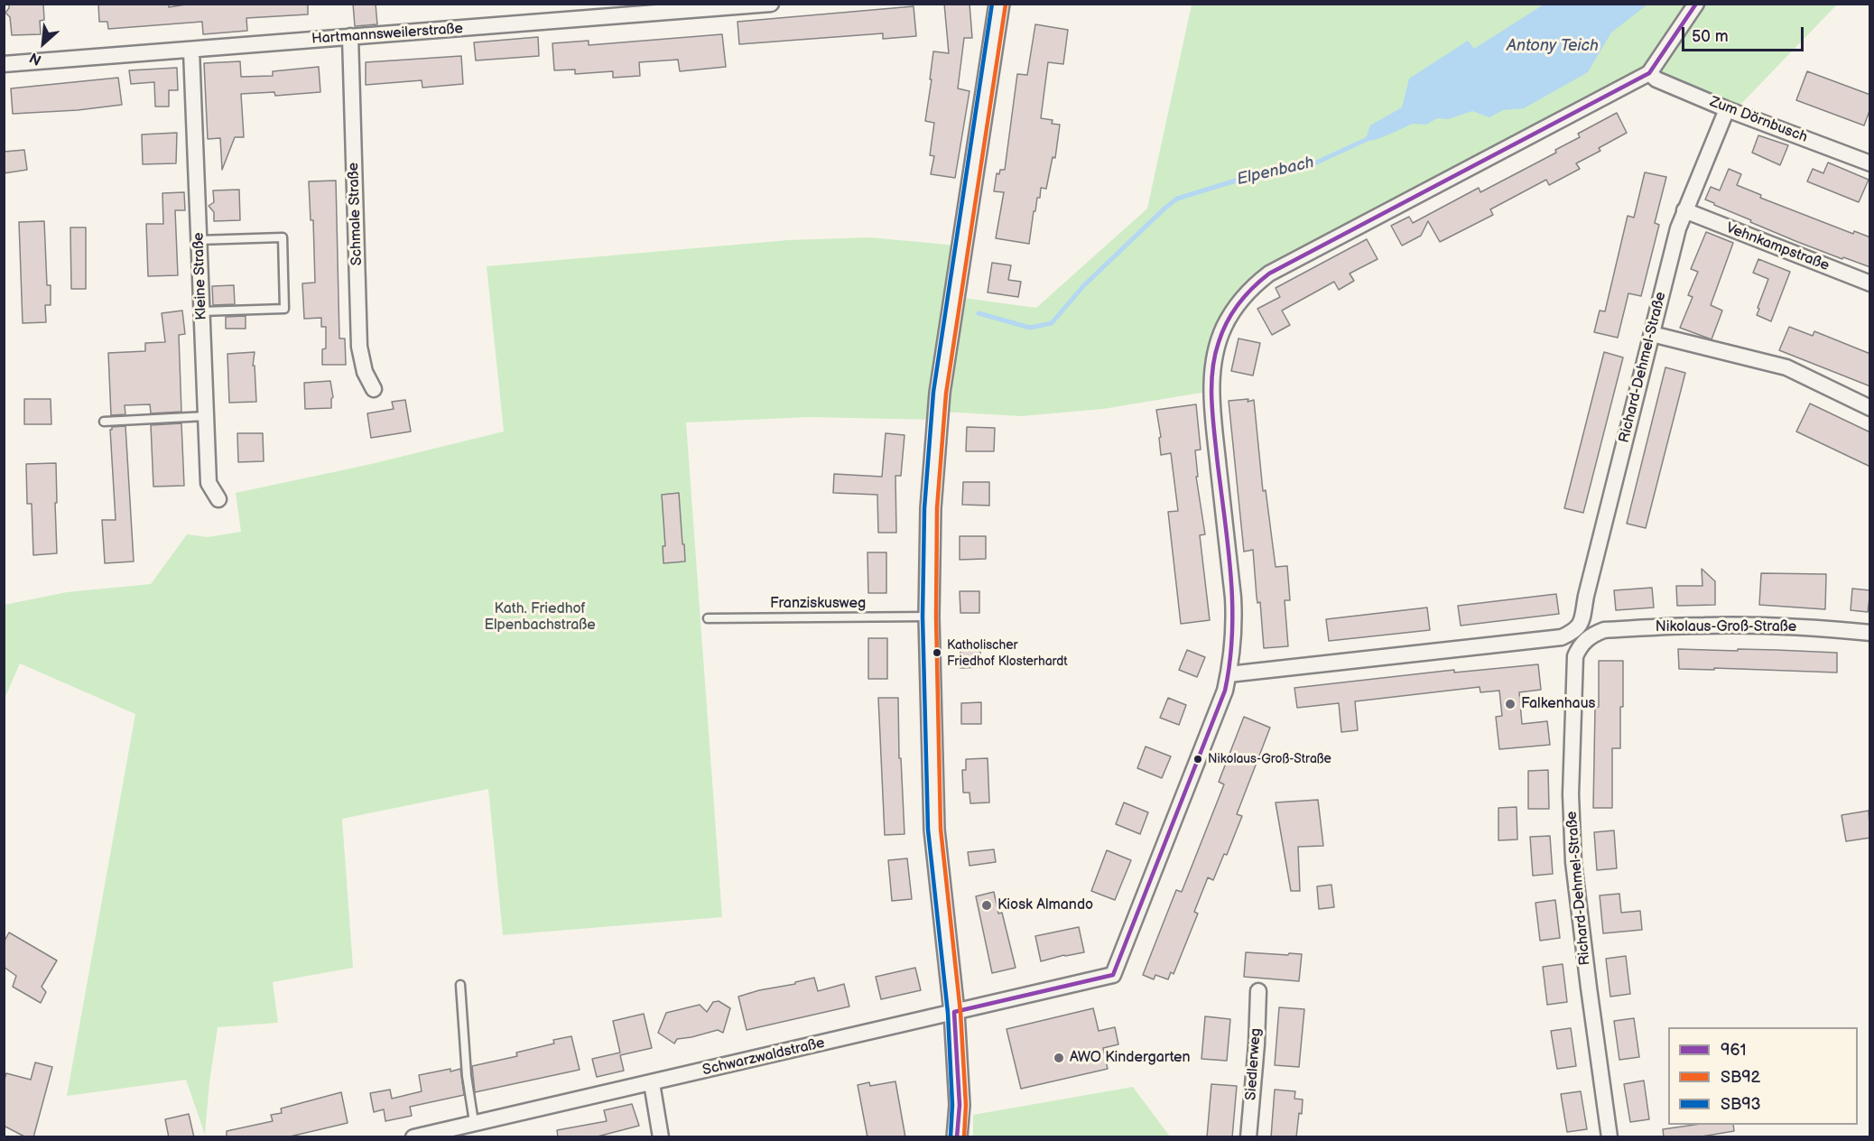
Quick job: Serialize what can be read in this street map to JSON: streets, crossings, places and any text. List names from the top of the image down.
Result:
{
  "streets": {
    "street": [
      "Hartmannsweilerstraße",
      "Zum Dörnbusch",
      "Schmale Straße",
      "Vehnkampstraße",
      "Kleine Straße",
      "Richard-Dehmel-Straße",
      "Nikolaus-Groß-Straße",
      "Schwarzwaldstraße",
      "Siedlerweg"
    ],
    "lane": ["Franziskusweg"]
  },
  "crossings": [
    ["Hartmannsweilerstraße", "Schmale Straße"],
    ["Hartmannsweilerstraße", "Kleine Straße"],
    ["Zum Dörnbusch", "Richard-Dehmel-Straße"],
    ["Vehnkampstraße", "Richard-Dehmel-Straße"],
    ["Richard-Dehmel-Straße", "Nikolaus-Groß-Straße"],
    ["Nikolaus-Groß-Straße", "Schwarzwaldstraße"]
  ],
  "water": ["Antony Teich", "Elpenbach"],
  "parks": ["Kath. Friedhof Elpenbachstraße"],
  "places": [
    "Katholischer Friedhof Klosterhardt",
    "Falkenhaus",
    "Nikolaus-Groß-Straße",
    "Kiosk Almando",
    "AWO Kindergarten"
  ],
  "lines": ["transit line 961", "transit line SB93", "transit line SB92"],
  "legend": ["961", "SB92", "SB93"],
  "scale_bar": "50 m",
  "north": "bottom left"
}
